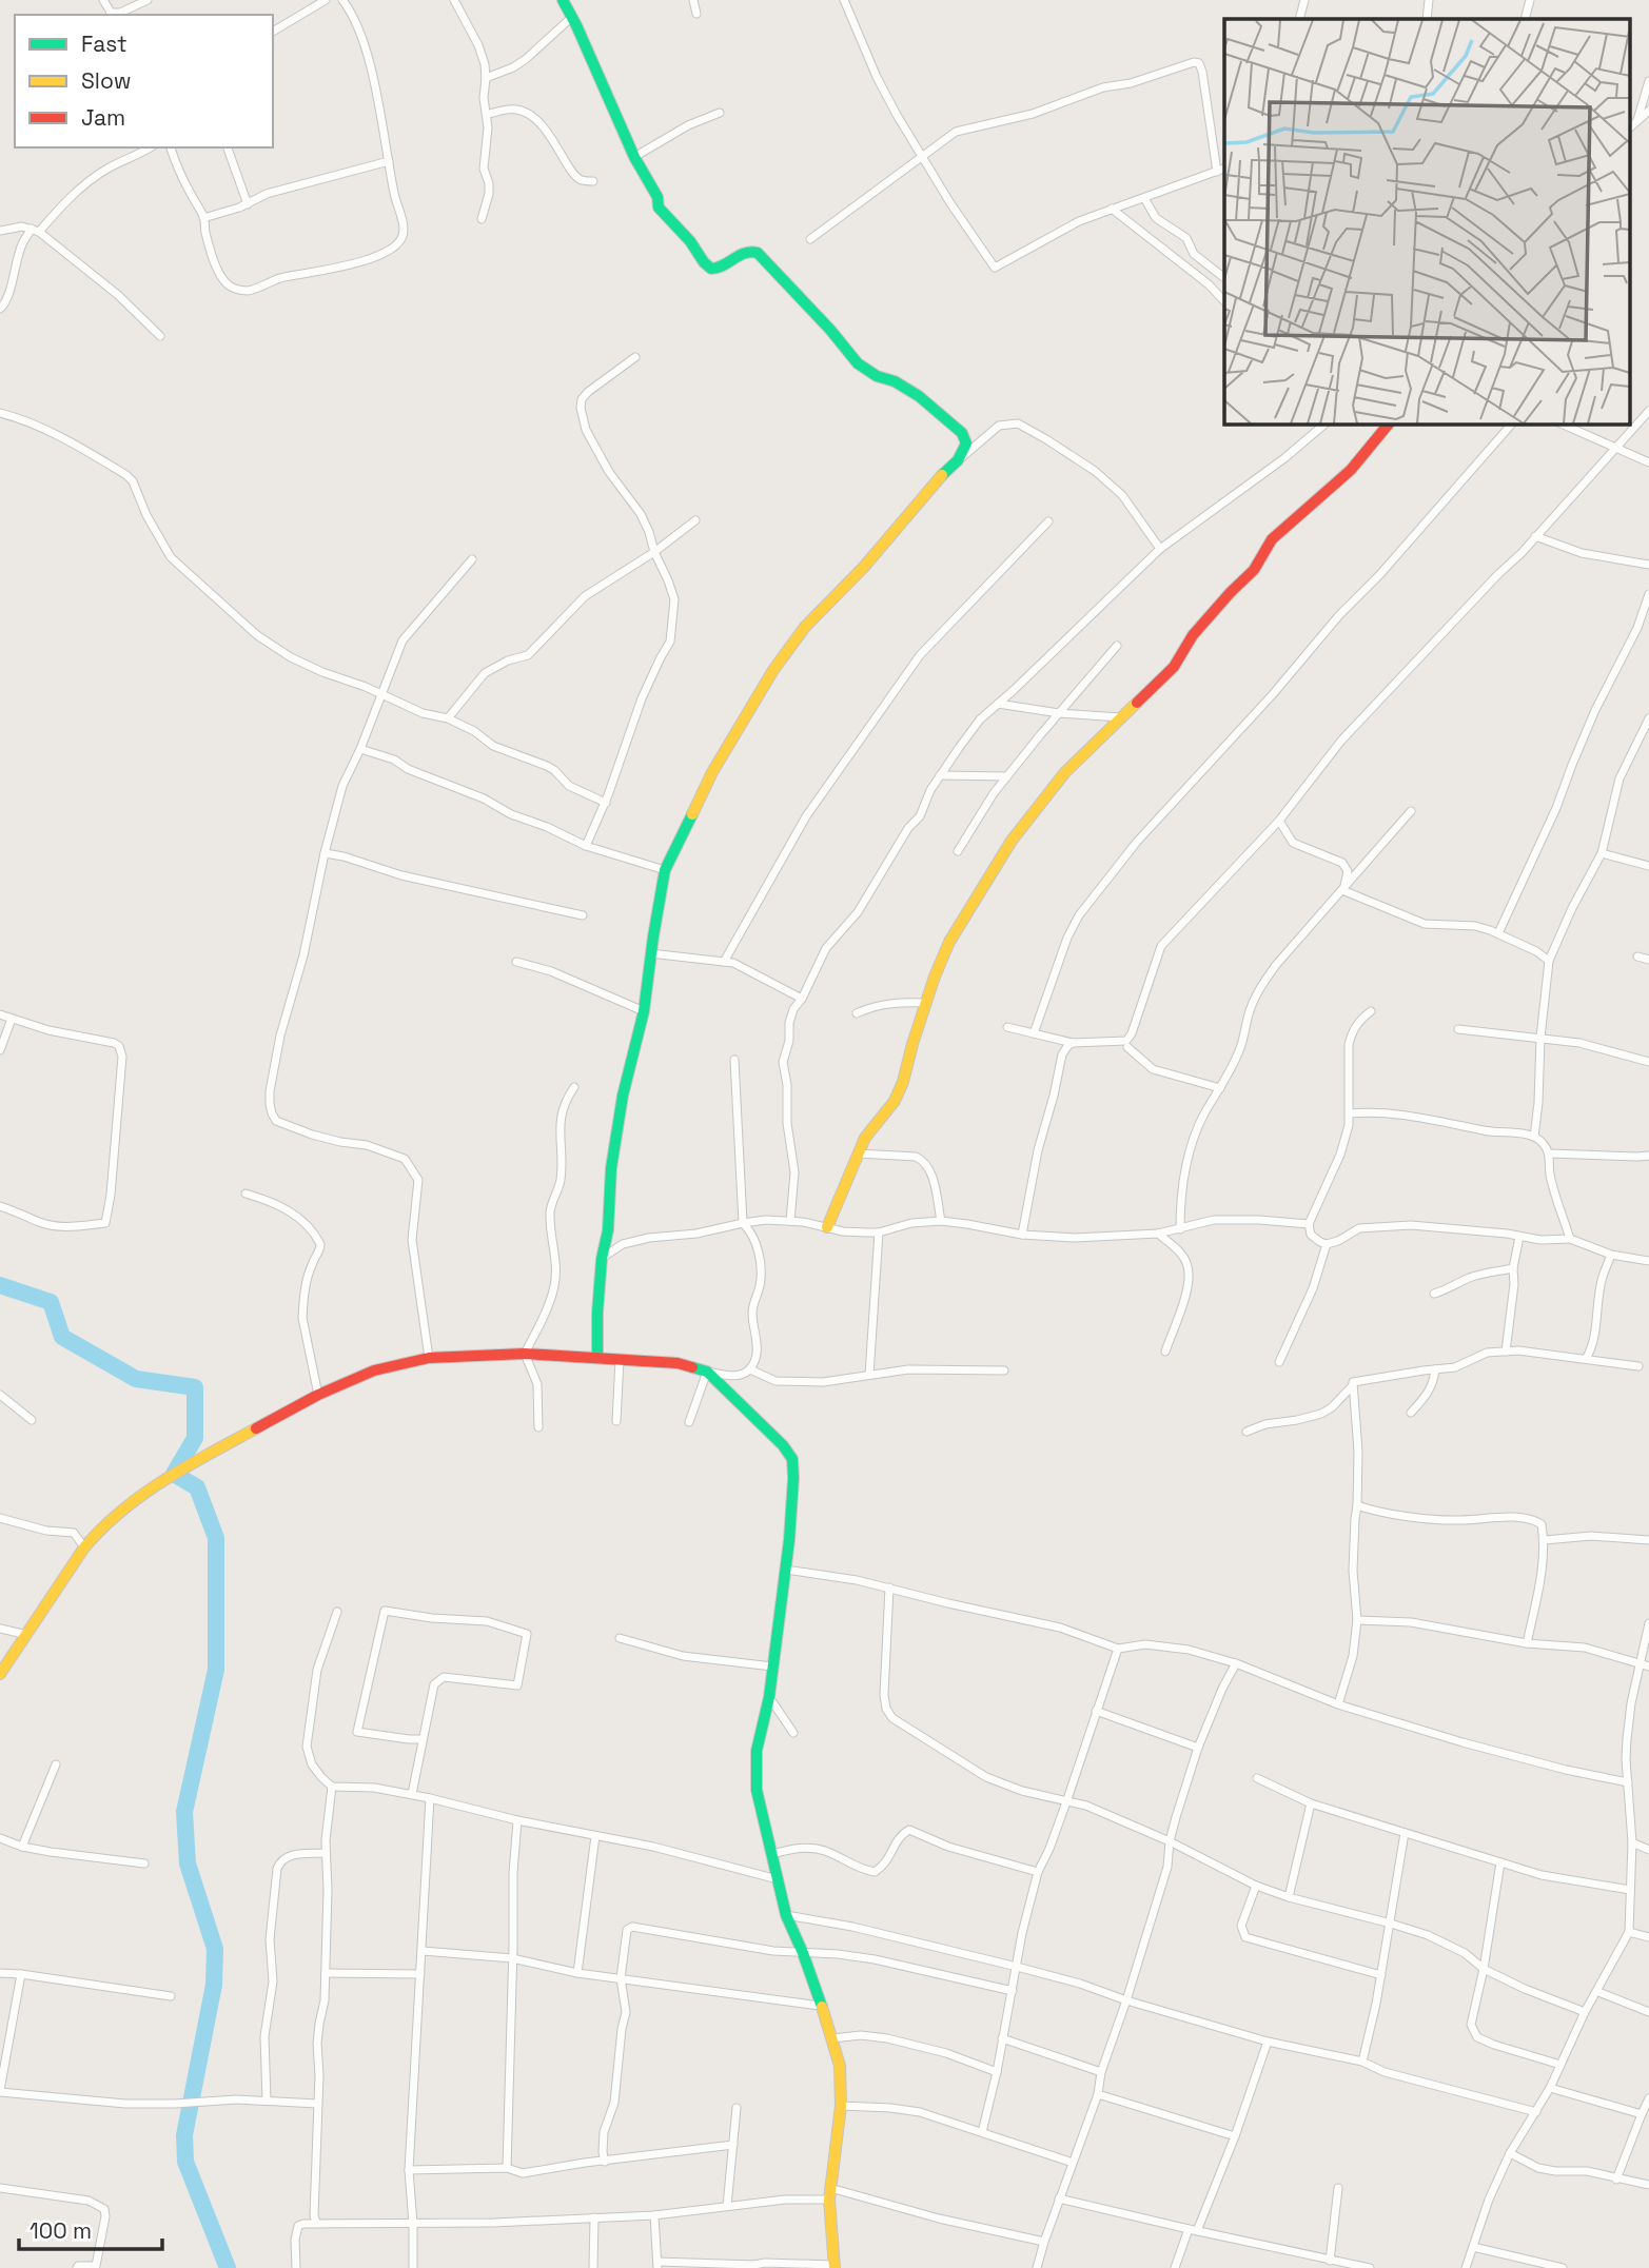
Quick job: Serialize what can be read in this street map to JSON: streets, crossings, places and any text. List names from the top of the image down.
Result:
{
  "legend": ["Fast", "Slow", "Jam"],
  "scale_bar": "100 m"
}
